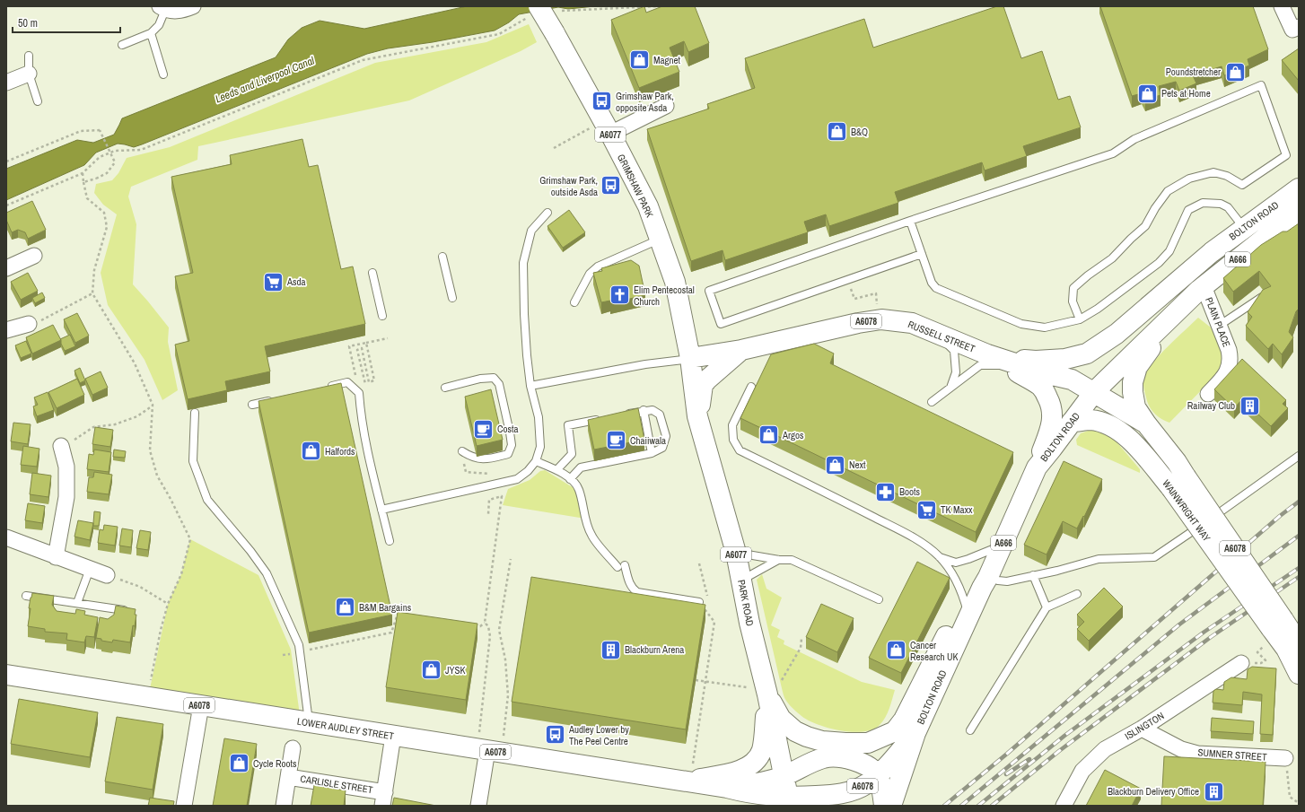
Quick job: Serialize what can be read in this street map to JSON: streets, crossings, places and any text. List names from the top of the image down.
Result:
{
  "streets": {
    "highway": [
      "A6077",
      "GRIMSHAW PARK",
      "BOLTON ROAD",
      "A666",
      "A6078",
      "RUSSELL STREET",
      "WAINWRIGHT WAY",
      "PARK ROAD",
      "LOWER AUDLEY STREET"
    ],
    "street": [
      "PLAIN PLACE",
      "ISLINGTON",
      "SUMNER STREET",
      "CARLISLE STREET"
    ]
  },
  "crossings": [
    ["GRIMSHAW PARK", "RUSSELL STREET"],
    ["GRIMSHAW PARK", "PARK ROAD"],
    ["BOLTON ROAD", "A6078"],
    ["BOLTON ROAD", "PLAIN PLACE"],
    ["BOLTON ROAD", "RUSSELL STREET"],
    ["BOLTON ROAD", "WAINWRIGHT WAY"],
    ["A6078", "WAINWRIGHT WAY"],
    ["A6078", "PARK ROAD"],
    ["A6078", "LOWER AUDLEY STREET"],
    ["RUSSELL STREET", "WAINWRIGHT WAY"],
    ["RUSSELL STREET", "PARK ROAD"],
    ["PARK ROAD", "LOWER AUDLEY STREET"],
    ["ISLINGTON", "SUMNER STREET"]
  ],
  "water": ["Leeds and Liverpool Canal"],
  "places": {
    "shop": [
      "Magnet",
      "Poundstretcher",
      "Pets at Home",
      "B&Q",
      "Argos",
      "Halfords",
      "Next",
      "B&M Bargains",
      "Cancer Research UK",
      "JYSK",
      "Cycle Roots"
    ],
    "bus stop": ["Grimshaw Park, opposite Asda", "Grimshaw Park, outside Asda", "Audley Lower by The Peel Centre"],
    "supermarket": ["Asda", "TK Maxx"],
    "church": ["Elim Pentecostal Church"],
    "building": ["Railway Club", "Blackburn Arena", "Blackburn Delivery Office"],
    "cafe": ["Costa", "Chaiiwala"],
    "pharmacy": ["Boots"]
  },
  "scale_bar": "50 m"
}
